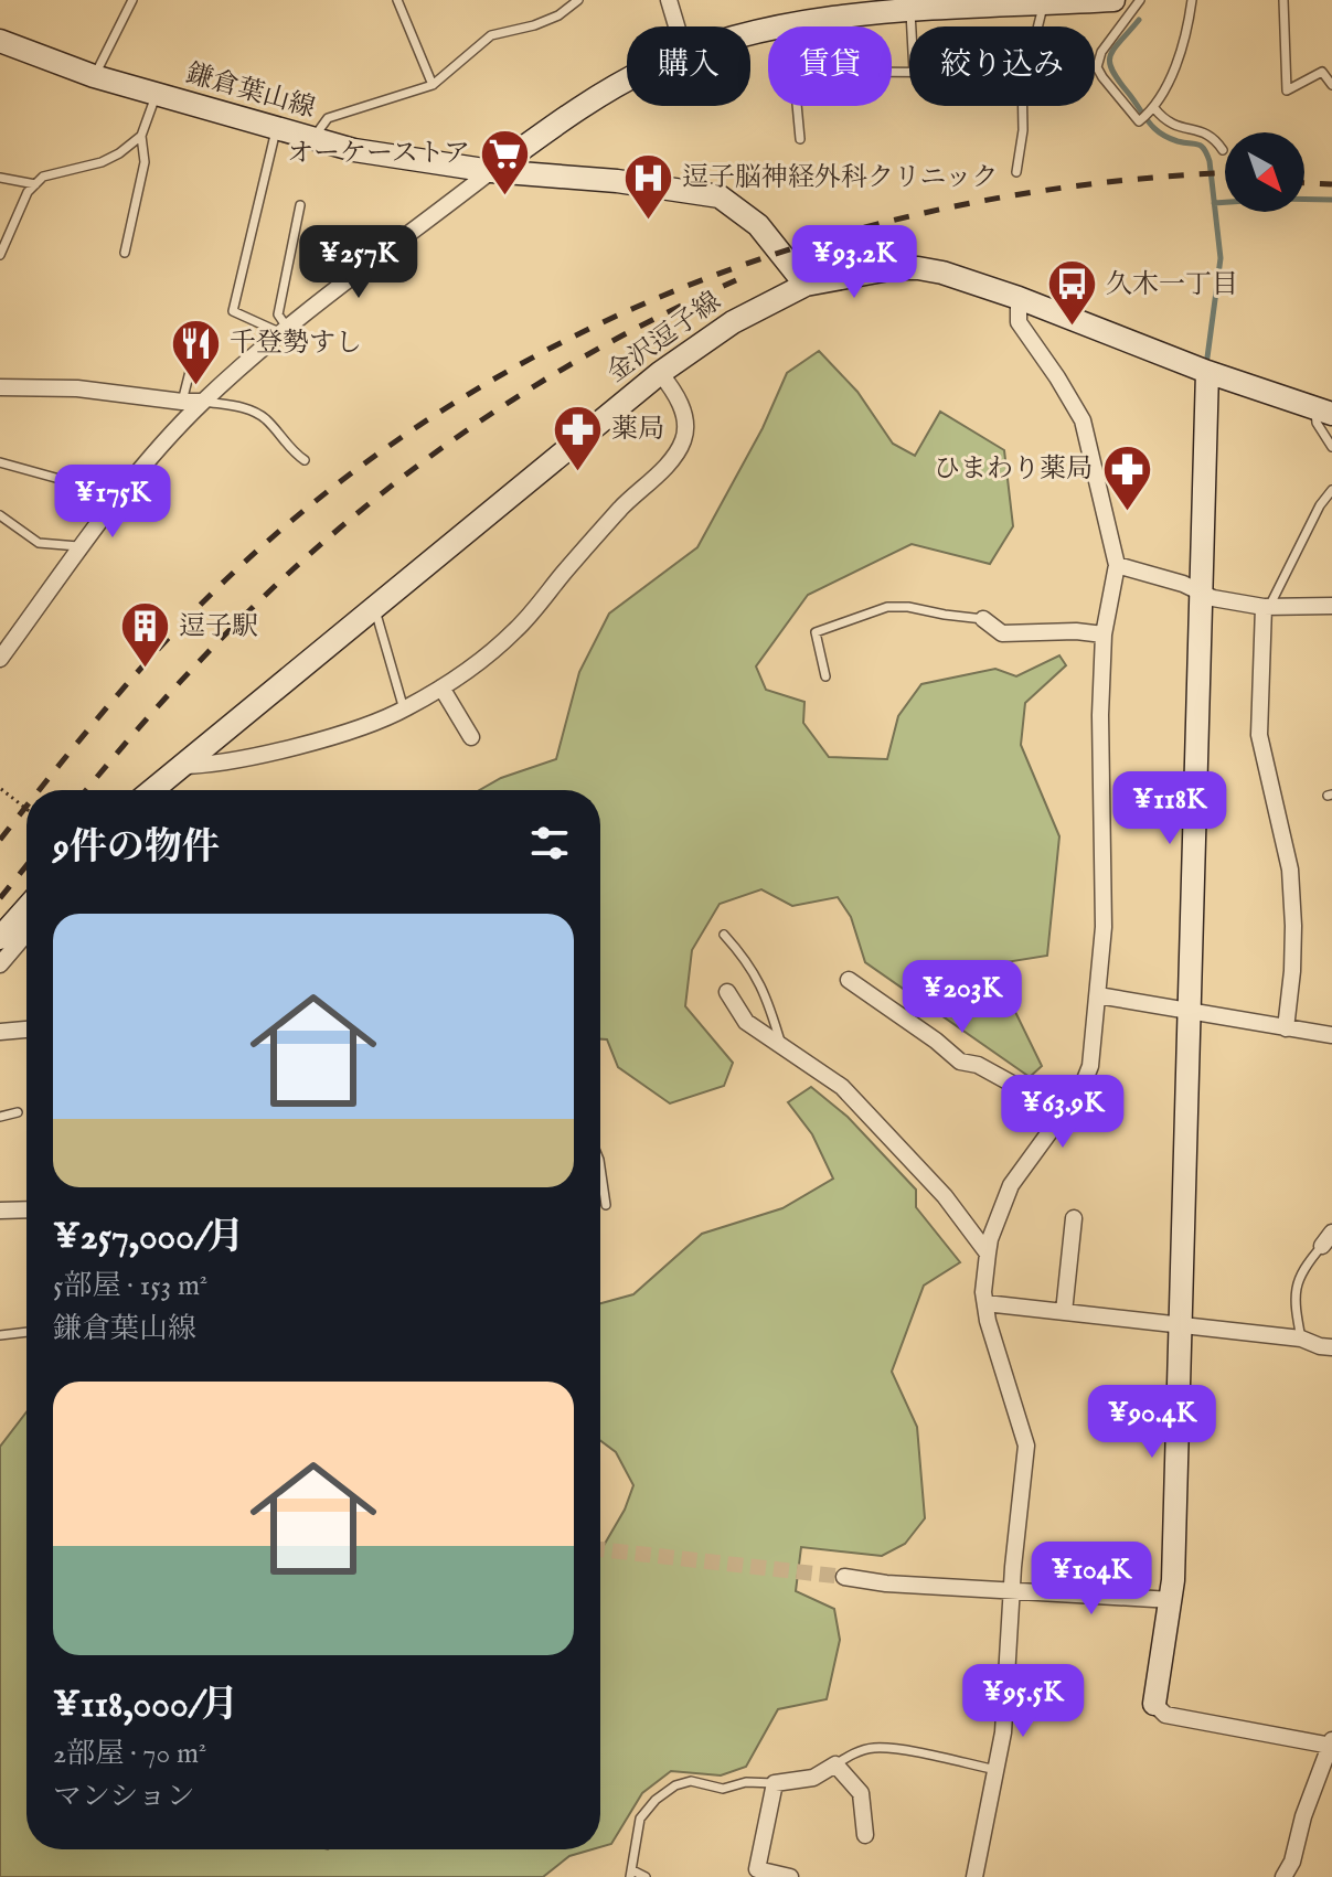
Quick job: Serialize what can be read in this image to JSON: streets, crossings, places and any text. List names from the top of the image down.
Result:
{
  "streets": {
    "main road": ["鎌倉葉山線", "金沢逗子線"]
  },
  "crossings": [
    ["鎌倉葉山線", "金沢逗子線"]
  ],
  "places": {
    "supermarket": ["オーケーストア"],
    "hospital": ["逗子脳神経外科クリニック"],
    "bus stop": ["久木一丁目"],
    "restaurant": ["千登勢すし"],
    "pharmacy": ["薬局", "ひまわり薬局"],
    "building": ["逗子駅"]
  },
  "north": "bottom right",
  "page": {
    "chip": ["購入", "賃貸", "絞り込み"],
    "price": [
      "¥257K",
      "¥93.2K",
      "¥175K",
      "¥118K",
      "¥203K",
      "¥63.9K",
      "¥90.4K",
      "¥104K",
      "¥95.5K"
    ],
    "heading": "9件の物件",
    "list": [
      {
        "name": "¥257,000/月",
        "note": "5部屋 · 153 m² · 鎌倉葉山線"
      },
      {
        "name": "¥118,000/月",
        "note": "2部屋 · 70 m² · マンション"
      }
    ]
  }
}
